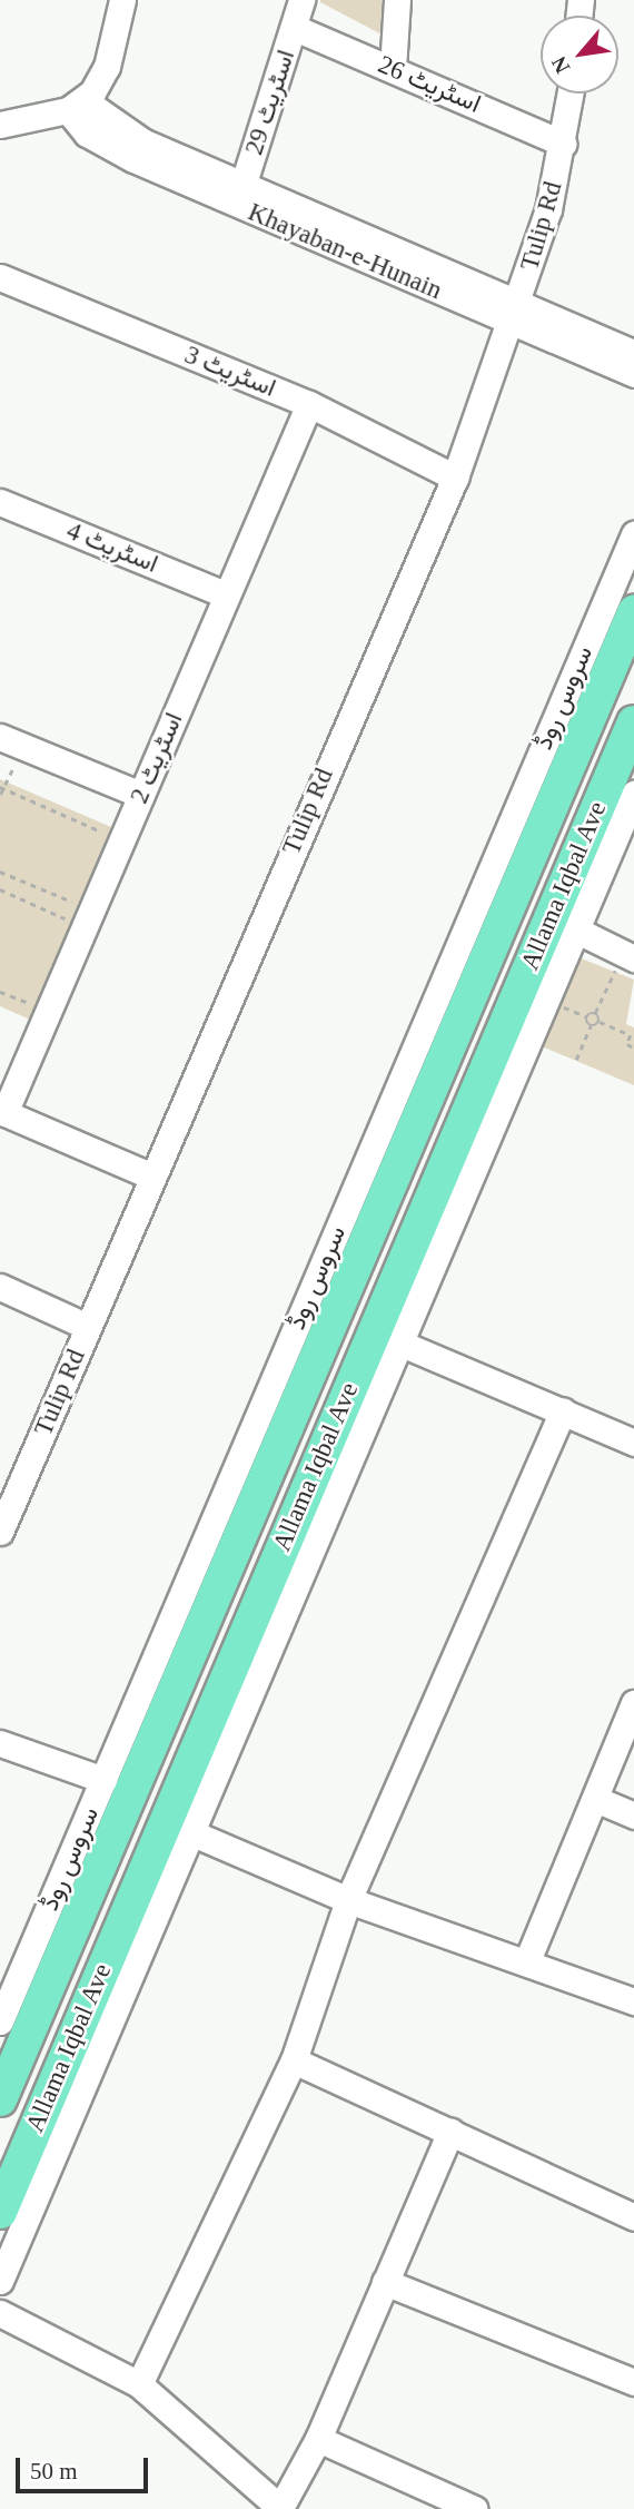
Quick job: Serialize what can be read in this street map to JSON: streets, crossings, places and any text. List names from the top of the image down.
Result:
{
  "streets": {
    "main road": ["Allama Iqbal Ave"],
    "street": [
      "اسٹریٹ 26",
      "اسٹریٹ 29",
      "Tulip Rd",
      "Khayaban-e-Hunain",
      "اسٹریٹ 3",
      "اسٹریٹ 4",
      "سروس روڈ",
      "اسٹریٹ 2"
    ]
  },
  "crossings": [
    ["اسٹریٹ 26", "اسٹریٹ 29"],
    ["اسٹریٹ 26", "Tulip Rd"],
    ["اسٹریٹ 29", "Khayaban-e-Hunain"],
    ["Tulip Rd", "Khayaban-e-Hunain"],
    ["Tulip Rd", "اسٹریٹ 3"],
    ["اسٹریٹ 3", "اسٹریٹ 2"],
    ["اسٹریٹ 4", "اسٹریٹ 2"]
  ],
  "scale_bar": "50 m",
  "north": "bottom left"
}
